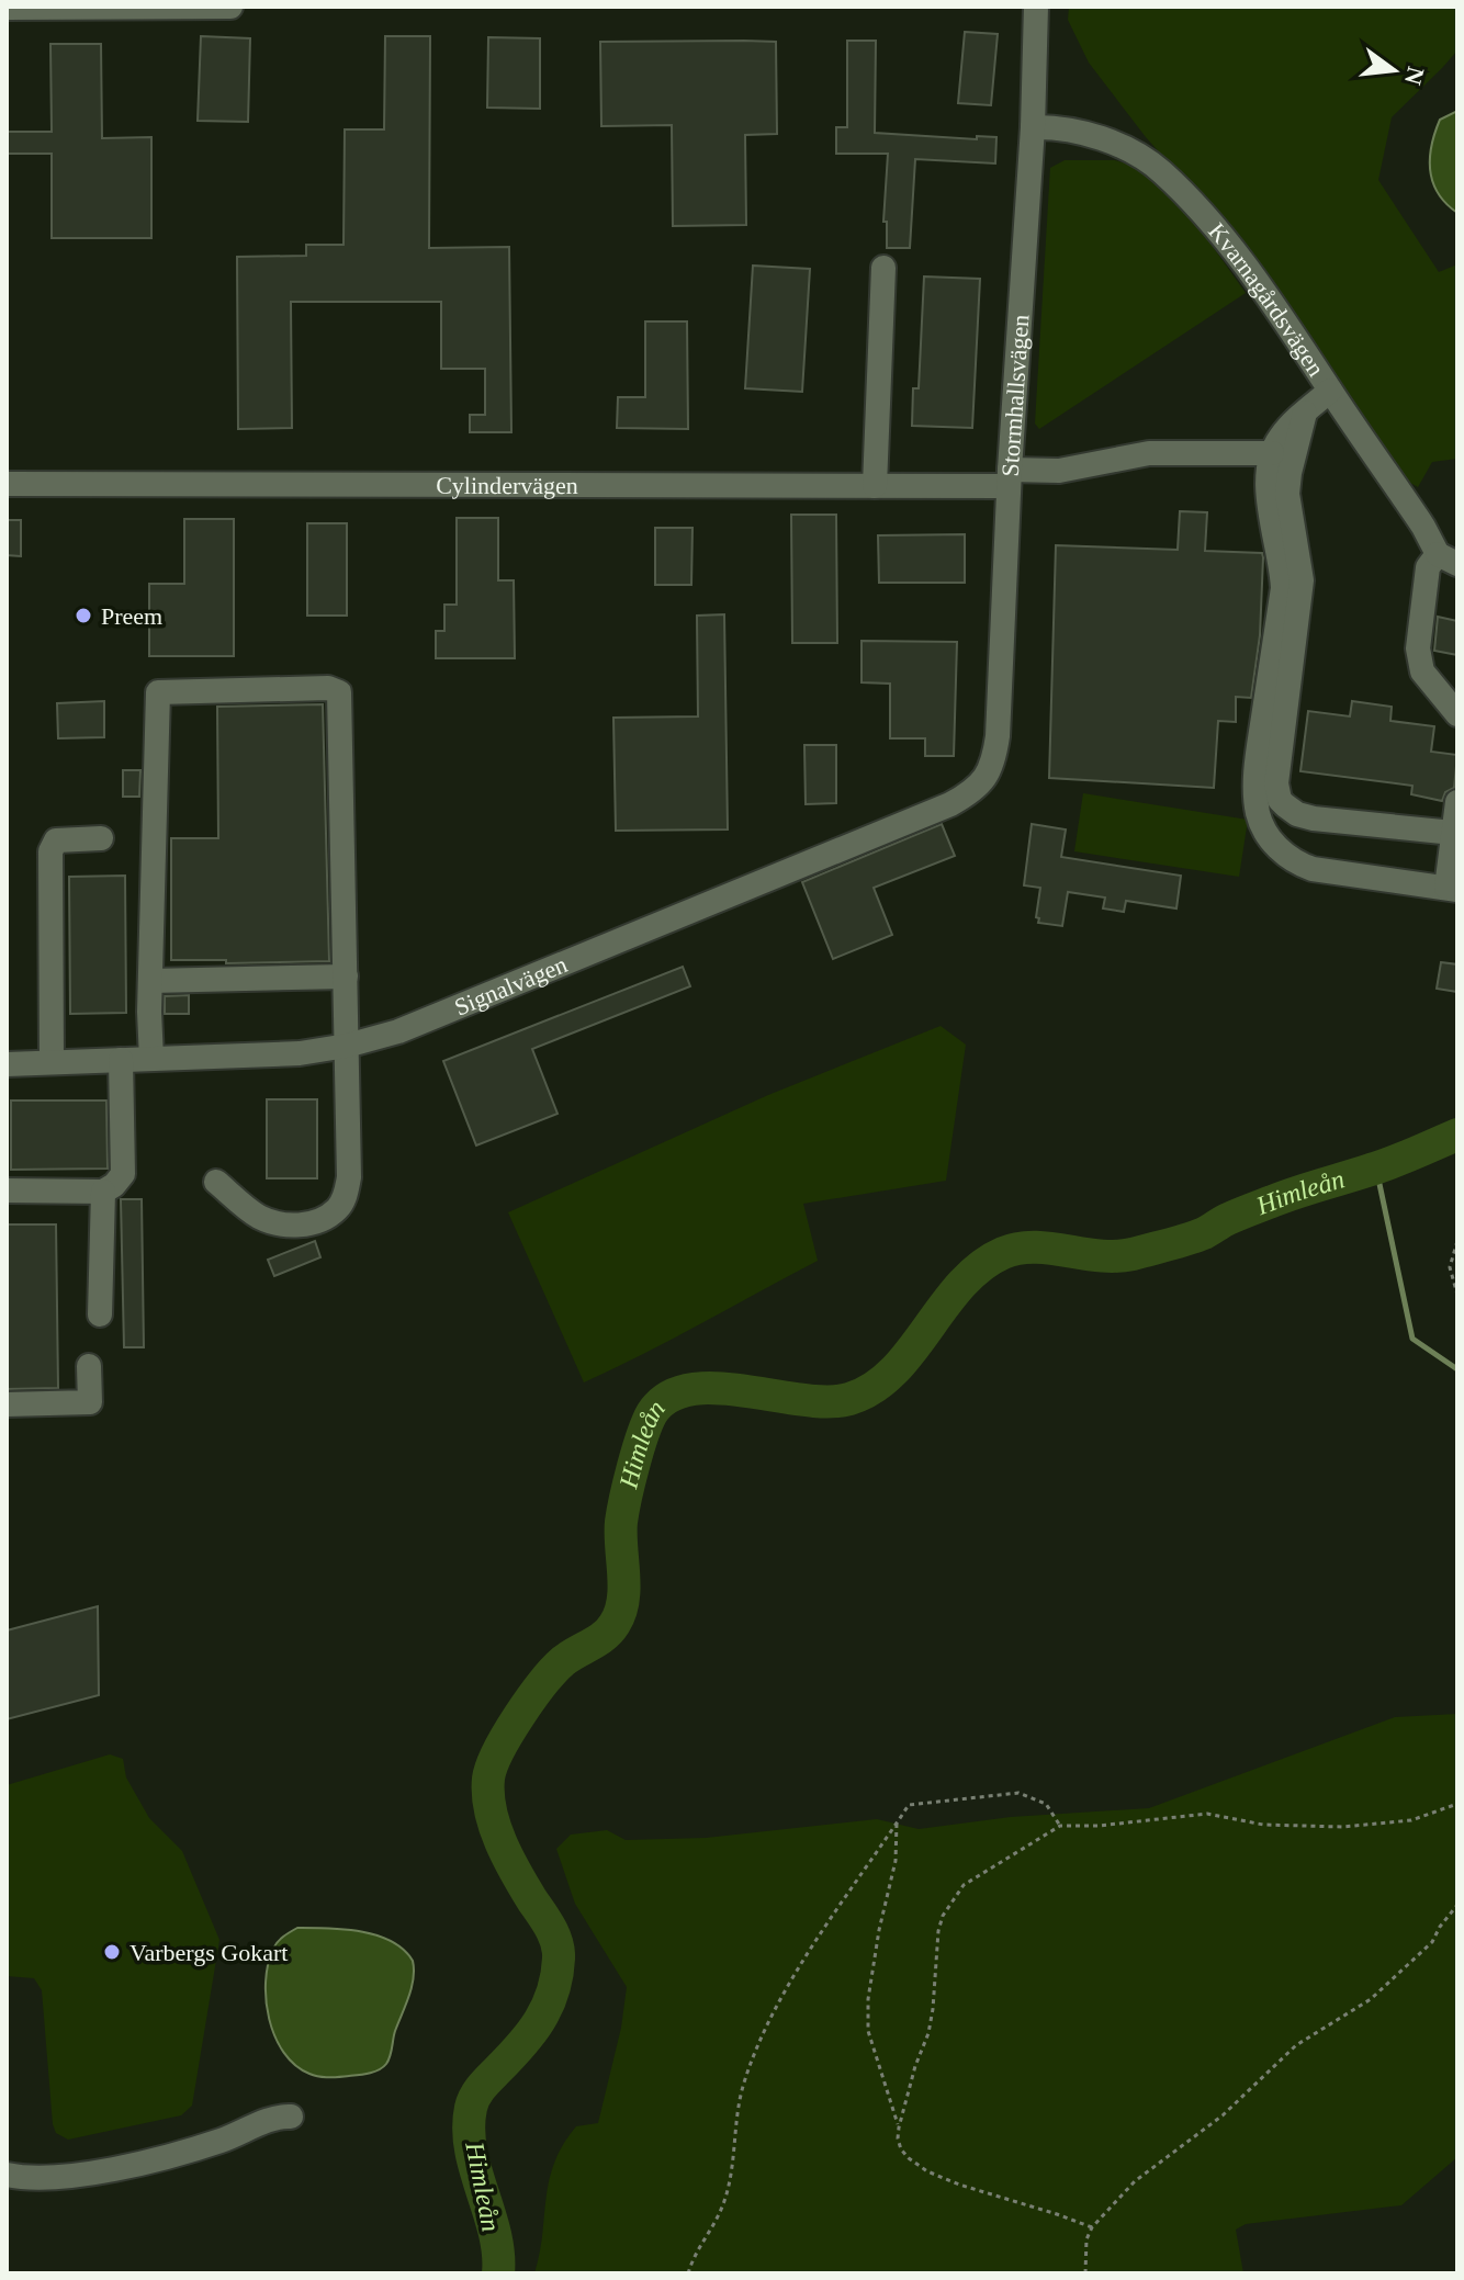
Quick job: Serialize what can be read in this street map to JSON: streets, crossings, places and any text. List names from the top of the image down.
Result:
{
  "streets": {
    "street": [
      "Kvarnagårdsvägen",
      "Stormhallsvägen",
      "Cylindervägen",
      "Signalvägen"
    ]
  },
  "crossings": [
    ["Kvarnagårdsvägen", "Stormhallsvägen"],
    ["Stormhallsvägen", "Cylindervägen"],
    ["Stormhallsvägen", "Signalvägen"]
  ],
  "water": ["Himleån"],
  "places": ["Preem", "Varbergs Gokart"],
  "north": "right"
}
